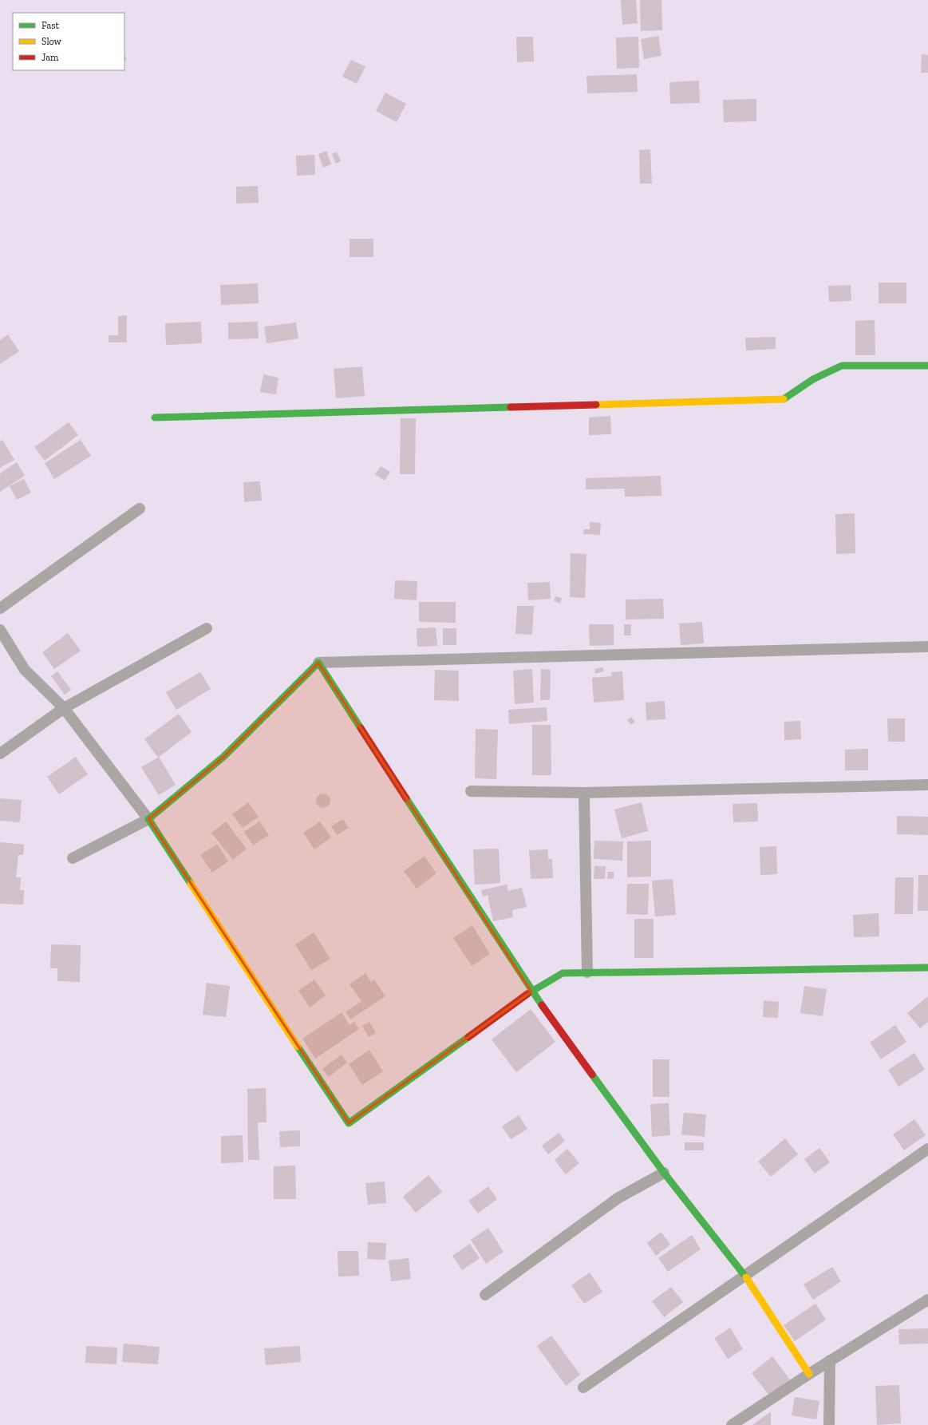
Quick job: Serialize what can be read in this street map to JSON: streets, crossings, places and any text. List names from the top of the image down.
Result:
{
  "legend": ["Fast", "Slow", "Jam"]
}
